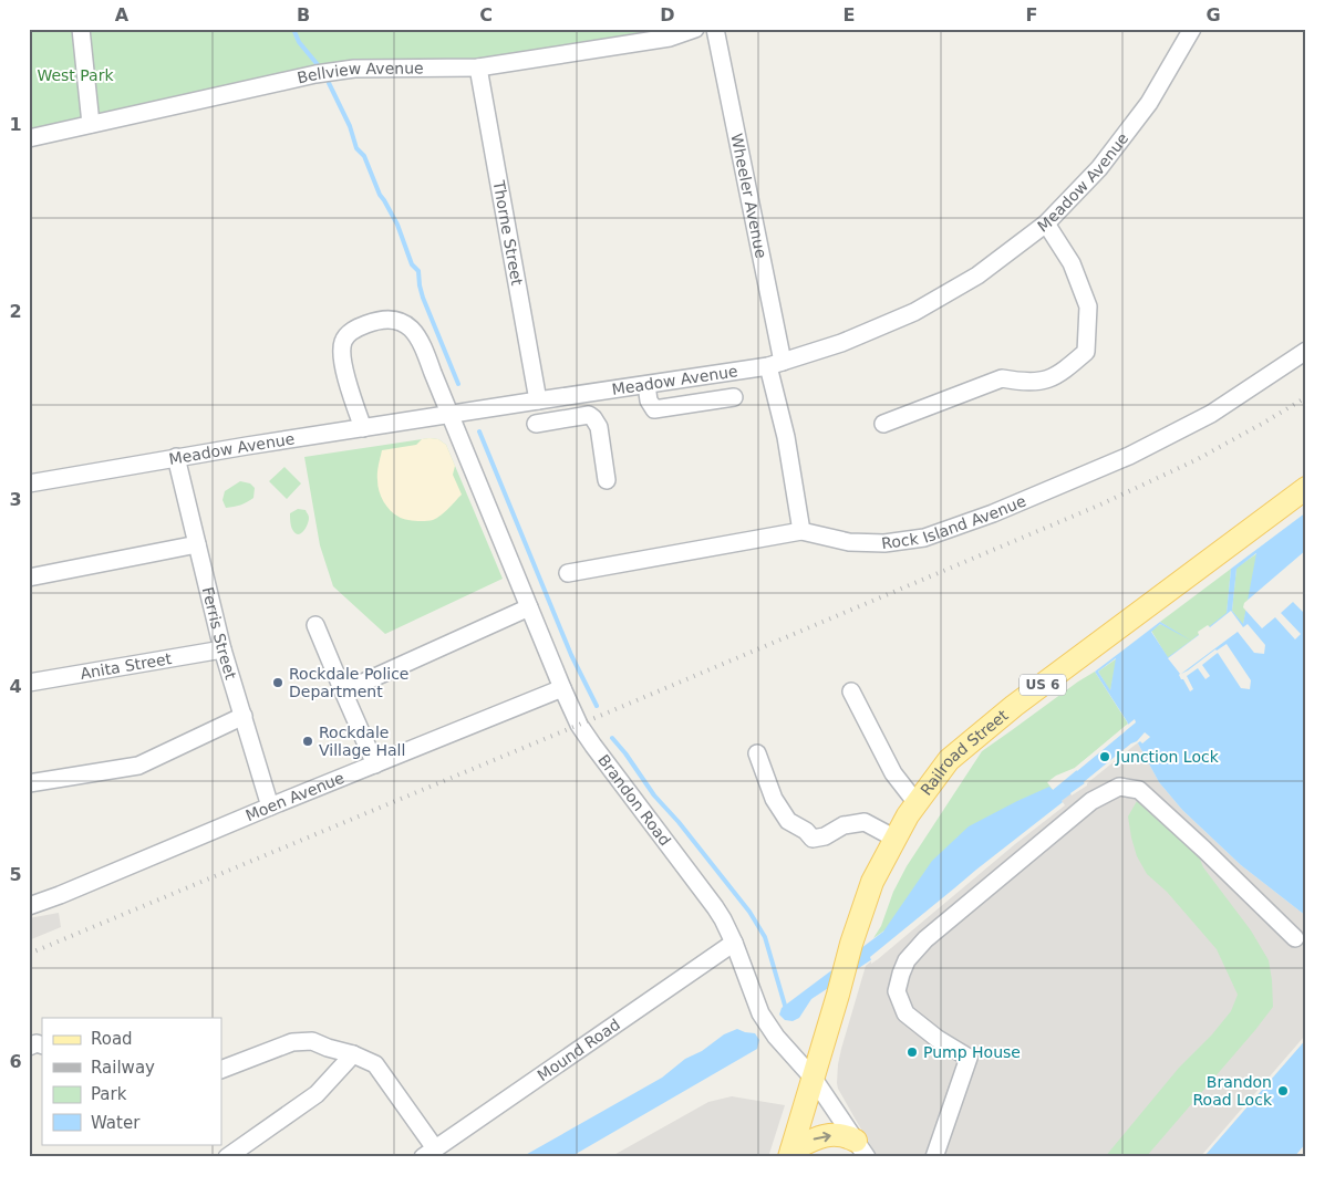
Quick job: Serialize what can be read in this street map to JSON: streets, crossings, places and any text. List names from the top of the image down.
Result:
{
  "streets": {
    "main road": ["US 6", "Railroad Street"],
    "street": [
      "Bellview Avenue",
      "Meadow Avenue",
      "Wheeler Avenue",
      "Thorne Street",
      "Rock Island Avenue",
      "Ferris Street",
      "Anita Street",
      "Moen Avenue",
      "Brandon Road",
      "Mound Road"
    ]
  },
  "crossings": [
    ["Bellview Avenue", "Thorne Street"],
    ["Meadow Avenue", "Wheeler Avenue"],
    ["Meadow Avenue", "Thorne Street"],
    ["Meadow Avenue", "Ferris Street"],
    ["Meadow Avenue", "Brandon Road"],
    ["Wheeler Avenue", "Rock Island Avenue"],
    ["Ferris Street", "Anita Street"],
    ["Ferris Street", "Moen Avenue"],
    ["US 6", "Railroad Street"],
    ["US 6", "Brandon Road"],
    ["Railroad Street", "Brandon Road"],
    ["Moen Avenue", "Brandon Road"],
    ["Brandon Road", "Mound Road"]
  ],
  "parks": ["West Park"],
  "places": [
    "Rockdale Police Department",
    "Rockdale Village Hall",
    "Junction Lock",
    "Pump House",
    "Brandon Road Lock"
  ],
  "legend": [
    "Road",
    "Railway",
    "Park",
    "Water"
  ],
  "grid": {
    "columns": [
      "A",
      "B",
      "C",
      "D",
      "E",
      "F",
      "G"
    ],
    "rows": [
      "1",
      "2",
      "3",
      "4",
      "5",
      "6"
    ]
  }
}
